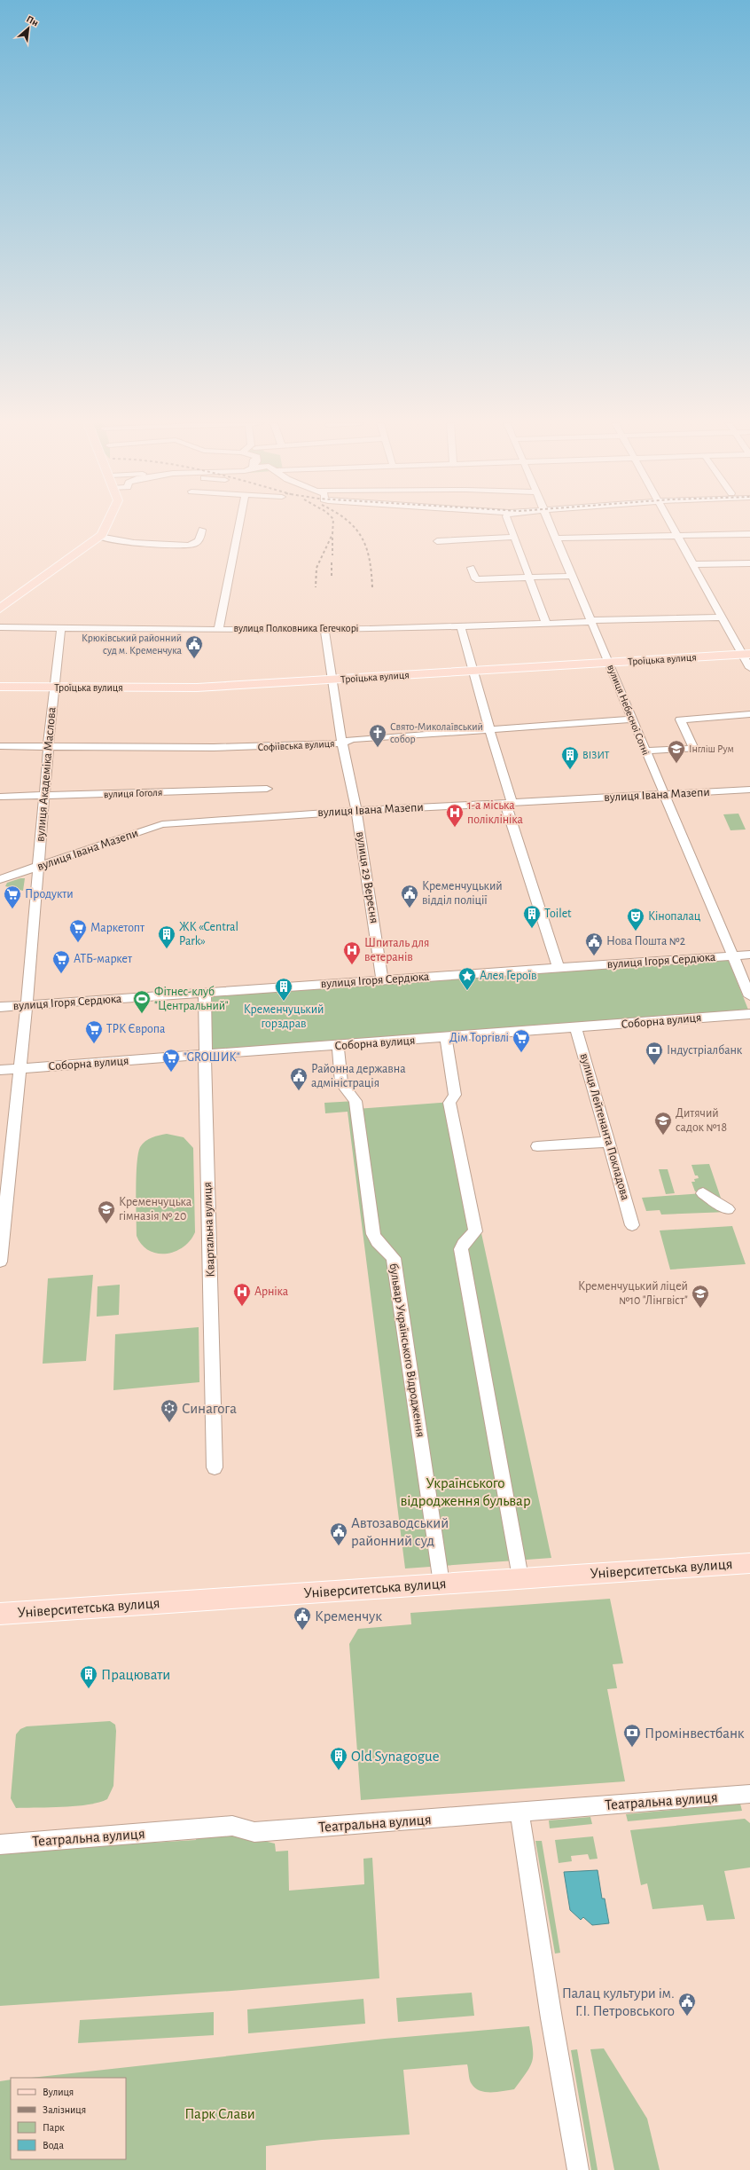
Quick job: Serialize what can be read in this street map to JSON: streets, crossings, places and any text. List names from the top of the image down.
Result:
{
  "streets": {
    "main road": ["Троїцька вулиця", "Університетська вулиця"],
    "street": [
      "вулиця Полковника Гегечкорі",
      "вулиця Небесної Сотні",
      "Софіївська вулиця",
      "вулиця Академіка Маслова",
      "вулиця Гоголя",
      "вулиця Івана Мазепи",
      "вулиця 29 Вересня",
      "вулиця Ігоря Сердюка",
      "Соборна вулиця",
      "вулиця Лейтенанта Покладова",
      "Квартальна вулиця",
      "бульвар Українського Відродження",
      "Театральна вулиця"
    ]
  },
  "crossings": [
    ["вулиця Полковника Гегечкорі", "вулиця Небесної Сотні"],
    ["вулиця Полковника Гегечкорі", "вулиця Академіка Маслова"],
    ["вулиця Полковника Гегечкорі", "вулиця 29 Вересня"],
    ["Троїцька вулиця", "вулиця Небесної Сотні"],
    ["Троїцька вулиця", "вулиця Академіка Маслова"],
    ["Троїцька вулиця", "вулиця 29 Вересня"],
    ["вулиця Небесної Сотні", "Софіївська вулиця"],
    ["вулиця Небесної Сотні", "вулиця Івана Мазепи"],
    ["вулиця Небесної Сотні", "вулиця Ігоря Сердюка"],
    ["Софіївська вулиця", "вулиця Академіка Маслова"],
    ["Софіївська вулиця", "вулиця 29 Вересня"],
    ["вулиця Академіка Маслова", "вулиця Гоголя"],
    ["вулиця Академіка Маслова", "вулиця Івана Мазепи"],
    ["вулиця Академіка Маслова", "вулиця Ігоря Сердюка"],
    ["вулиця Академіка Маслова", "Соборна вулиця"],
    ["вулиця Івана Мазепи", "вулиця 29 Вересня"],
    ["вулиця 29 Вересня", "вулиця Ігоря Сердюка"],
    ["вулиця Ігоря Сердюка", "Квартальна вулиця"],
    ["Соборна вулиця", "вулиця Лейтенанта Покладова"],
    ["Соборна вулиця", "Квартальна вулиця"],
    ["Соборна вулиця", "бульвар Українського Відродження"],
    ["бульвар Українського Відродження", "Університетська вулиця"]
  ],
  "parks": ["Українського відродження бульвар", "Парк Слави"],
  "places": {
    "public building": [
      "Крюківський районний суд м. Кременчука",
      "Кременчуцький відділ поліції",
      "Нова Пошта №2",
      "Районна державна адміністрація",
      "Автозаводський районний суд",
      "Кременчук",
      "Палац культури ім. Г.І. Петровського"
    ],
    "church": ["Свято-Миколаївський собор"],
    "school or university": [
      "Інгліш Рум",
      "Дитячий садок №18",
      "Кременчуцька гімназія № 20",
      "Кременчуцький ліцей №10 \"Лінгвіст\""
    ],
    "building": [
      "ВІЗИТ",
      "Toilet",
      "ЖК «Central Park»",
      "Кременчуцький горздрав",
      "Працювати",
      "Old Synagogue"
    ],
    "hospital": ["1-а міська поліклініка", "Шпиталь для ветеранів", "Арніка"],
    "supermarket": [
      "Продукти",
      "Маркетопт",
      "АТБ-маркет",
      "ТРК Європа",
      "Дім Торгівлі",
      "\"GROШИК\""
    ],
    "theatre": ["Кінопалац"],
    "place": ["Алея Героїв"],
    "sports": ["Фітнес-клуб \"Центральний\""],
    "bank": ["Індустріалбанк", "Промінвестбанк"],
    "synagogue": ["Синагога"]
  },
  "legend": [
    "Вулиця",
    "Залізниця",
    "Парк",
    "Вода"
  ],
  "north": "top right"
}
